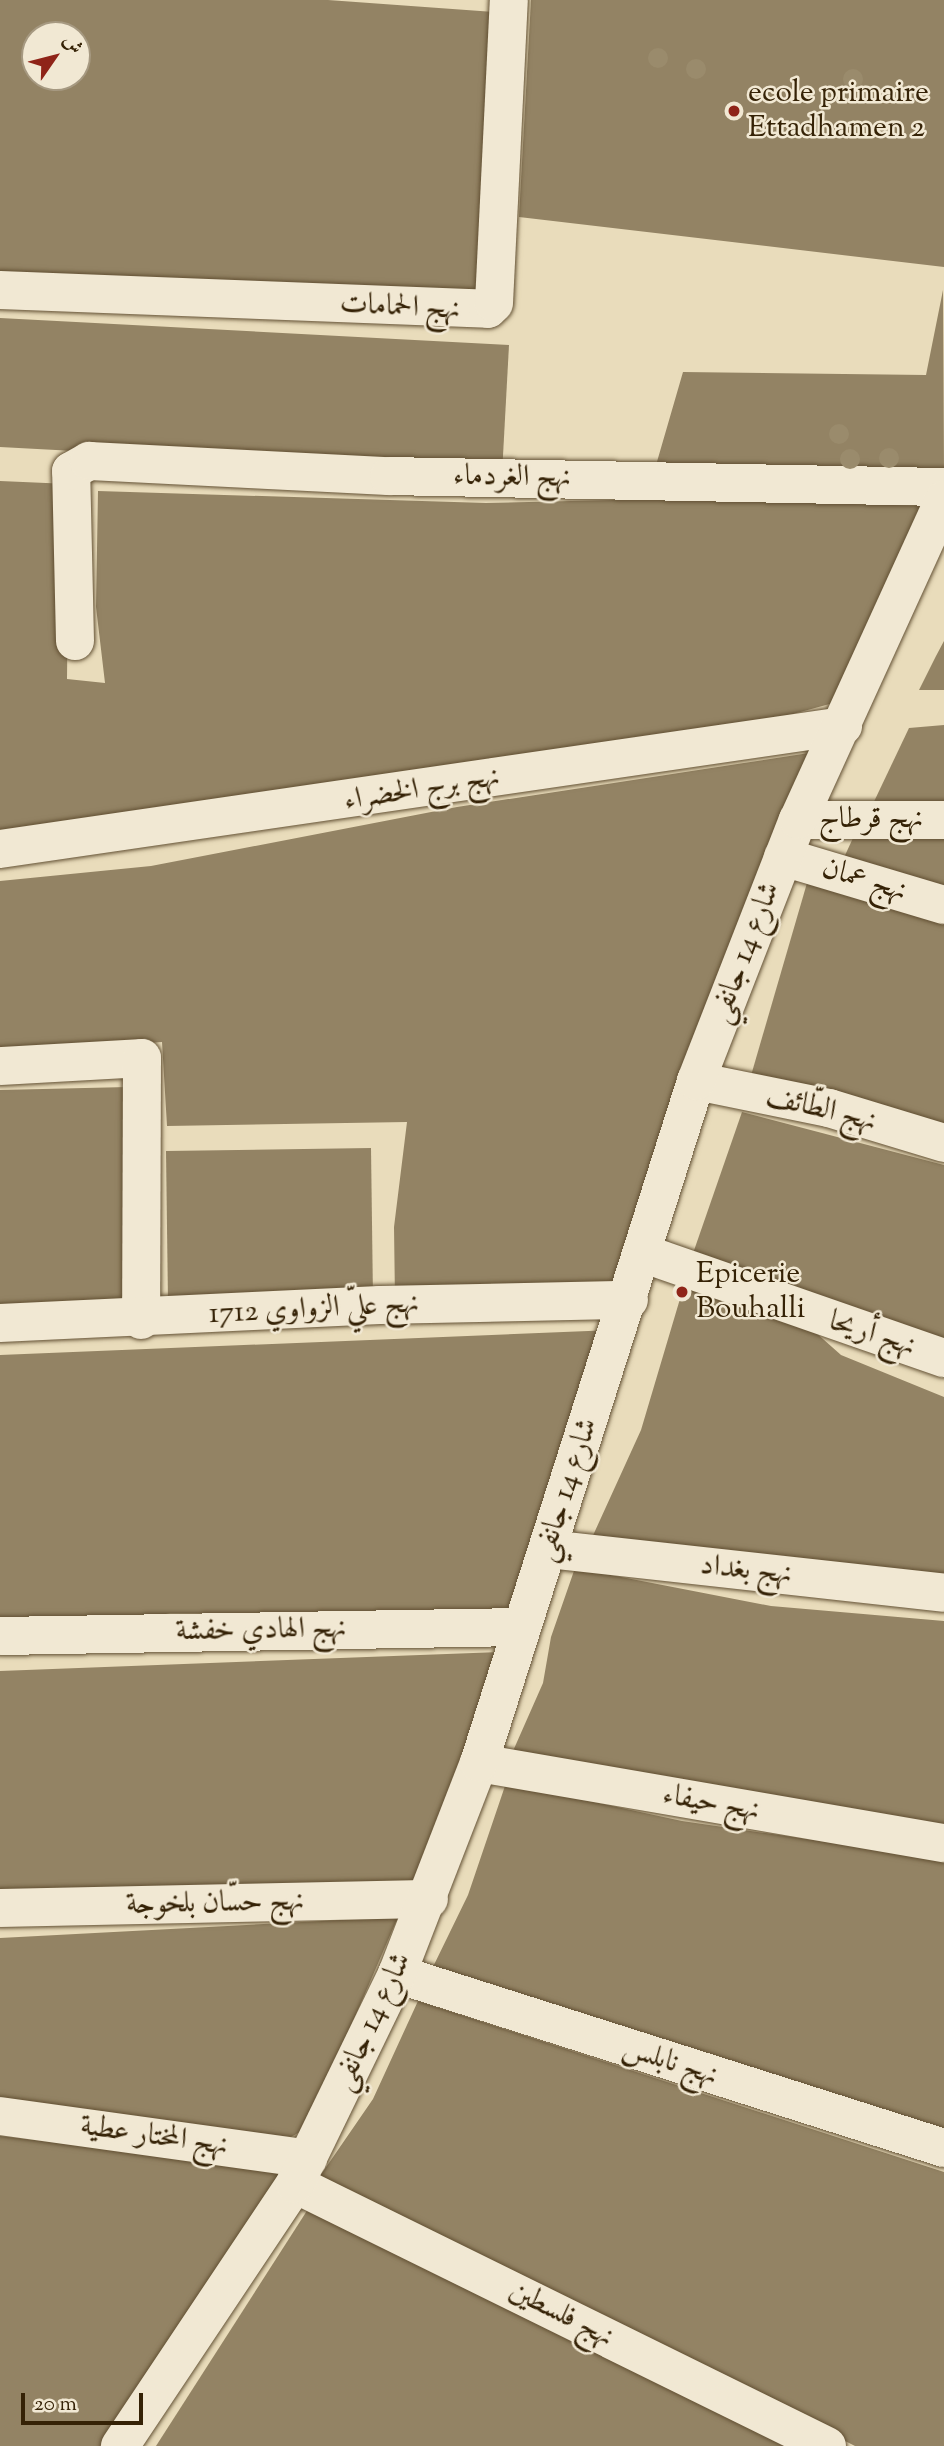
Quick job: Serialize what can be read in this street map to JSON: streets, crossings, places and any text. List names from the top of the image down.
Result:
{
  "streets": {
    "street": [
      "نهج الحمامات",
      "نهج الغردماء",
      "نهج برج الخضراء",
      "نهج قرطاج",
      "نهج عمان",
      "شارع 14 جانفي",
      "نهج الطّائف",
      "نهج عليّ الزواوي 1712",
      "نهج أريحا",
      "نهج بغداد",
      "نهج الهادي خفشة",
      "نهج حيفاء",
      "نهج حسّان بلخوجة",
      "نهج نابلس",
      "نهج المختار عطية",
      "نهج فلسطين"
    ]
  },
  "crossings": [
    ["نهج برج الخضراء", "شارع 14 جانفي"],
    ["نهج قرطاج", "شارع 14 جانفي"],
    ["نهج عمان", "شارع 14 جانفي"],
    ["شارع 14 جانفي", "نهج الطّائف"],
    ["شارع 14 جانفي", "نهج عليّ الزواوي 1712"],
    ["شارع 14 جانفي", "نهج أريحا"],
    ["شارع 14 جانفي", "نهج بغداد"],
    ["شارع 14 جانفي", "نهج الهادي خفشة"],
    ["شارع 14 جانفي", "نهج حيفاء"],
    ["شارع 14 جانفي", "نهج حسّان بلخوجة"],
    ["شارع 14 جانفي", "نهج نابلس"],
    ["شارع 14 جانفي", "نهج المختار عطية"],
    ["شارع 14 جانفي", "نهج فلسطين"],
    ["نهج المختار عطية", "نهج فلسطين"]
  ],
  "places": ["ecole primaire Ettadhamen 2", "Epicerie Bouhalli"],
  "scale_bar": "20 m",
  "north": "top right"
}
